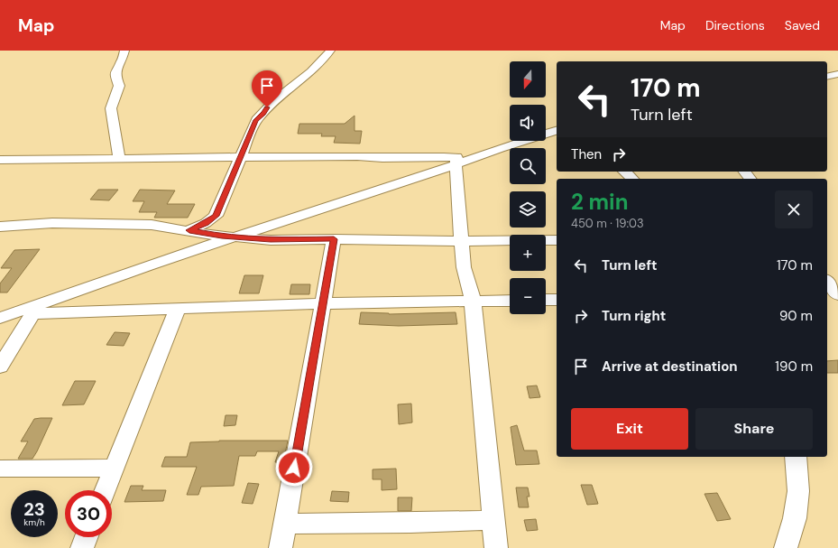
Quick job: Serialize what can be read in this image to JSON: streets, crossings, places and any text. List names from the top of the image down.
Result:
{
  "north": "bottom",
  "page": {
    "header": "Map",
    "nav": ["Map", "Directions", "Saved"],
    "map_buttons": ["+", "−"],
    "turn": ["170 m", "Turn left"],
    "then": "Then",
    "heading": ["2 min", "450 m · 19:03"],
    "list": [
      {
        "name": "Turn left",
        "value": "170 m"
      },
      {
        "name": "Turn right",
        "value": "90 m"
      },
      {
        "name": "Arrive at destination",
        "value": "190 m"
      }
    ],
    "buttons": ["Exit", "Share"],
    "speed": "23 km/h",
    "limit": "30"
  }
}
